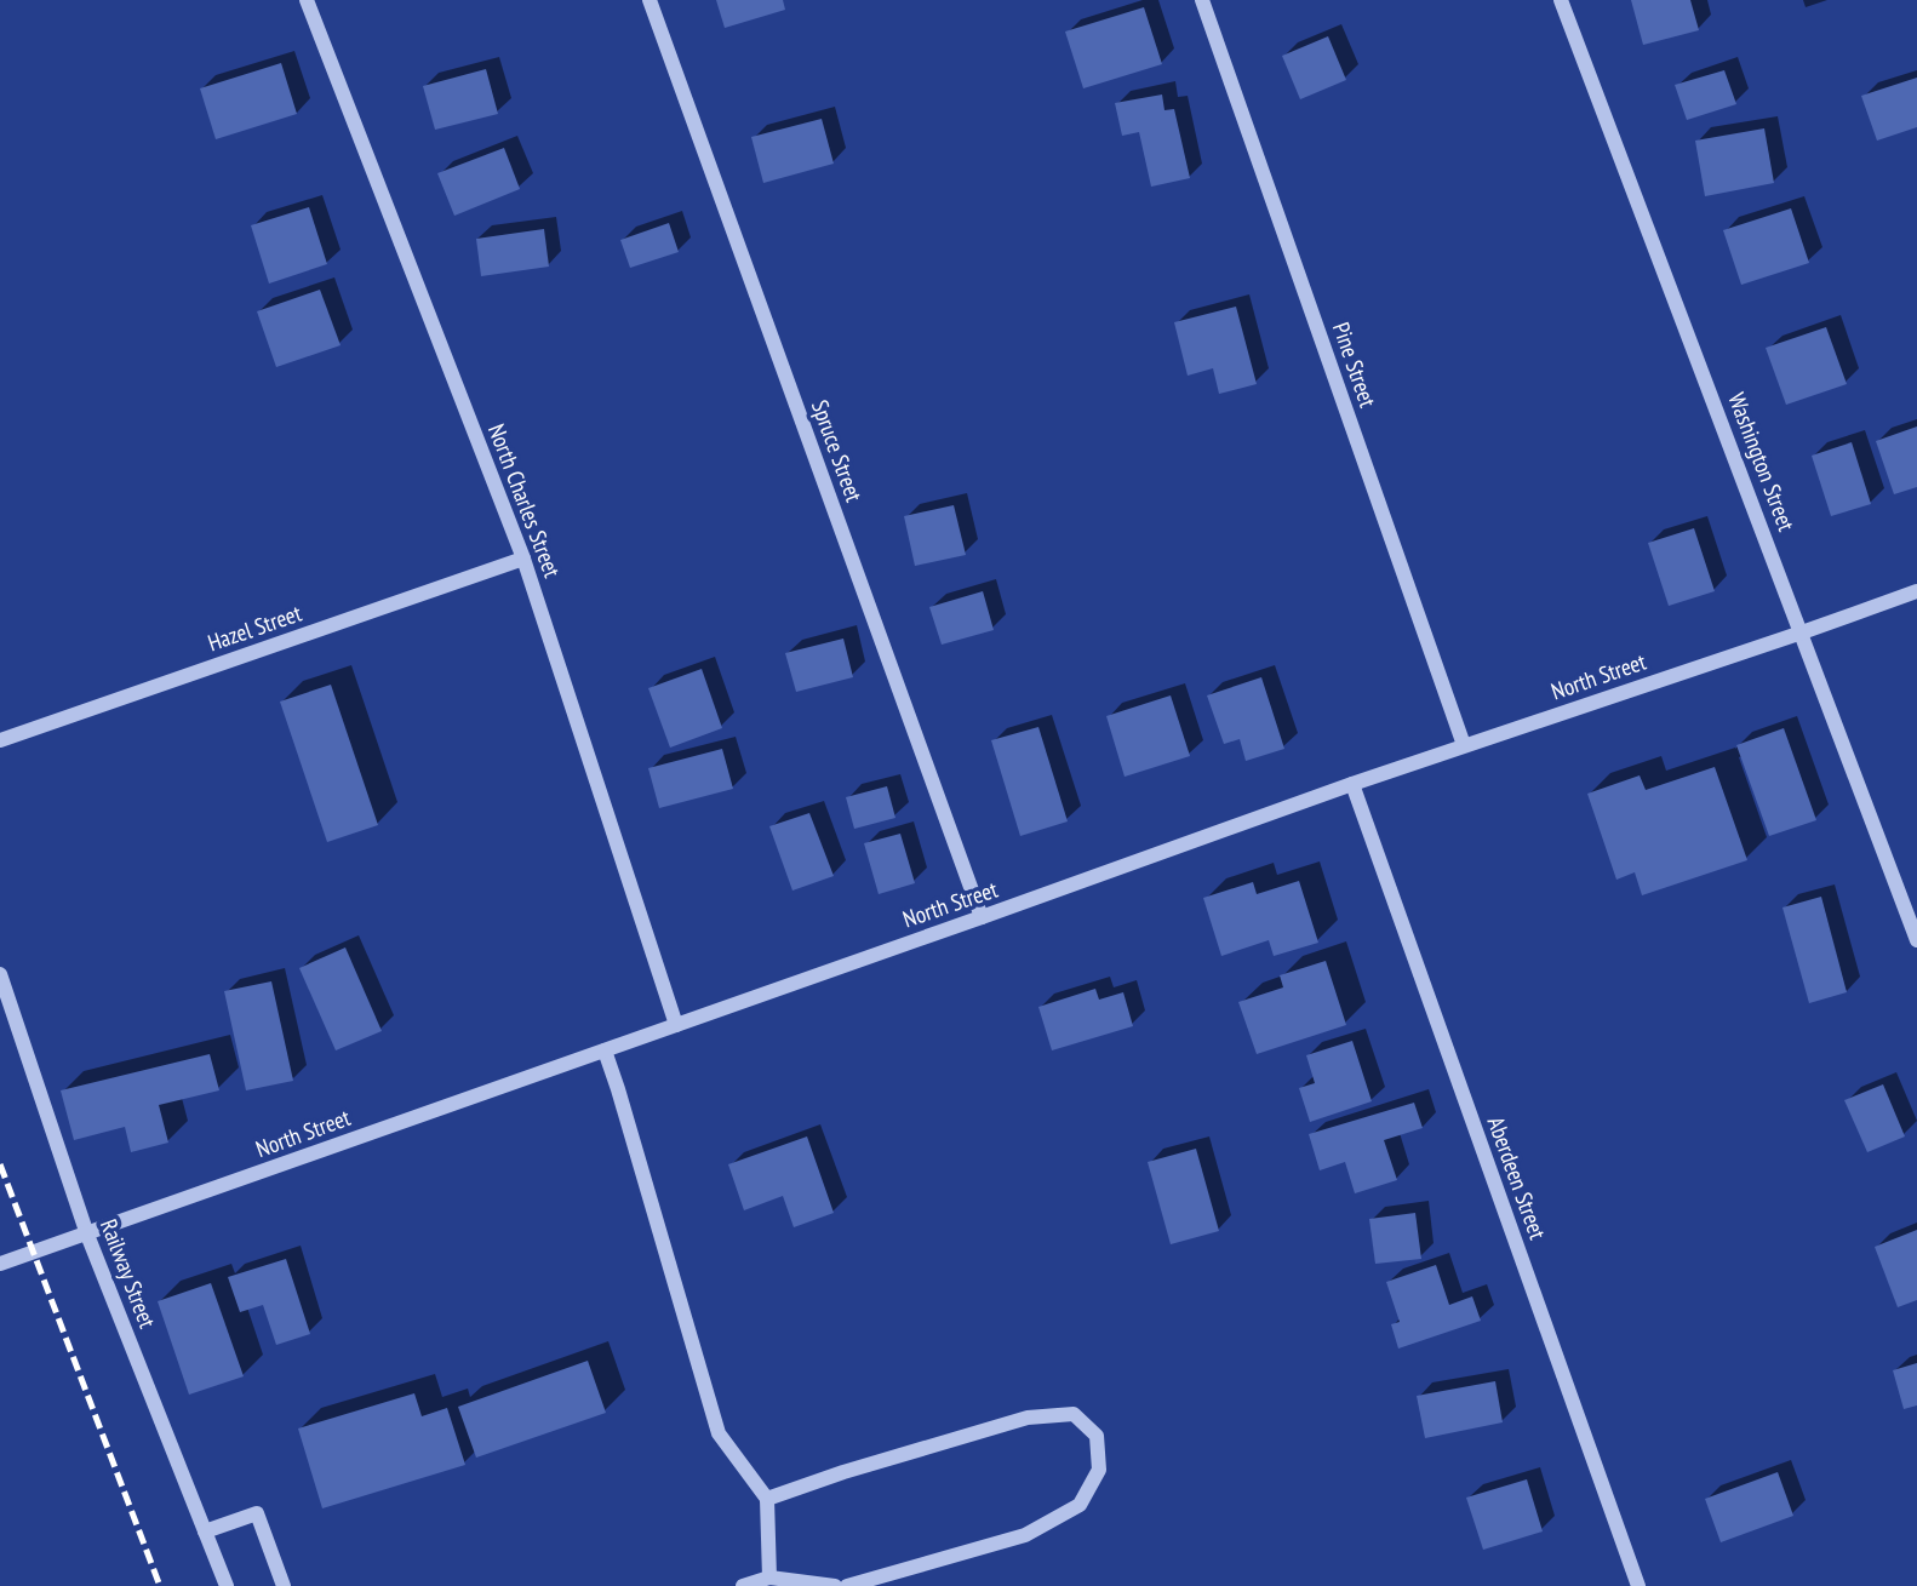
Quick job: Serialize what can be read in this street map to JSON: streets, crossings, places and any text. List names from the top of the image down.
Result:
{
  "streets": {
    "street": [
      "Pine Street",
      "Spruce Street",
      "Washington Street",
      "North Charles Street",
      "Hazel Street",
      "North Street",
      "Aberdeen Street",
      "Railway Street"
    ]
  },
  "crossings": [
    ["Pine Street", "North Street"],
    ["Spruce Street", "North Street"],
    ["Washington Street", "North Street"],
    ["North Charles Street", "Hazel Street"],
    ["North Charles Street", "North Street"],
    ["North Street", "Aberdeen Street"],
    ["North Street", "Railway Street"]
  ]
}
